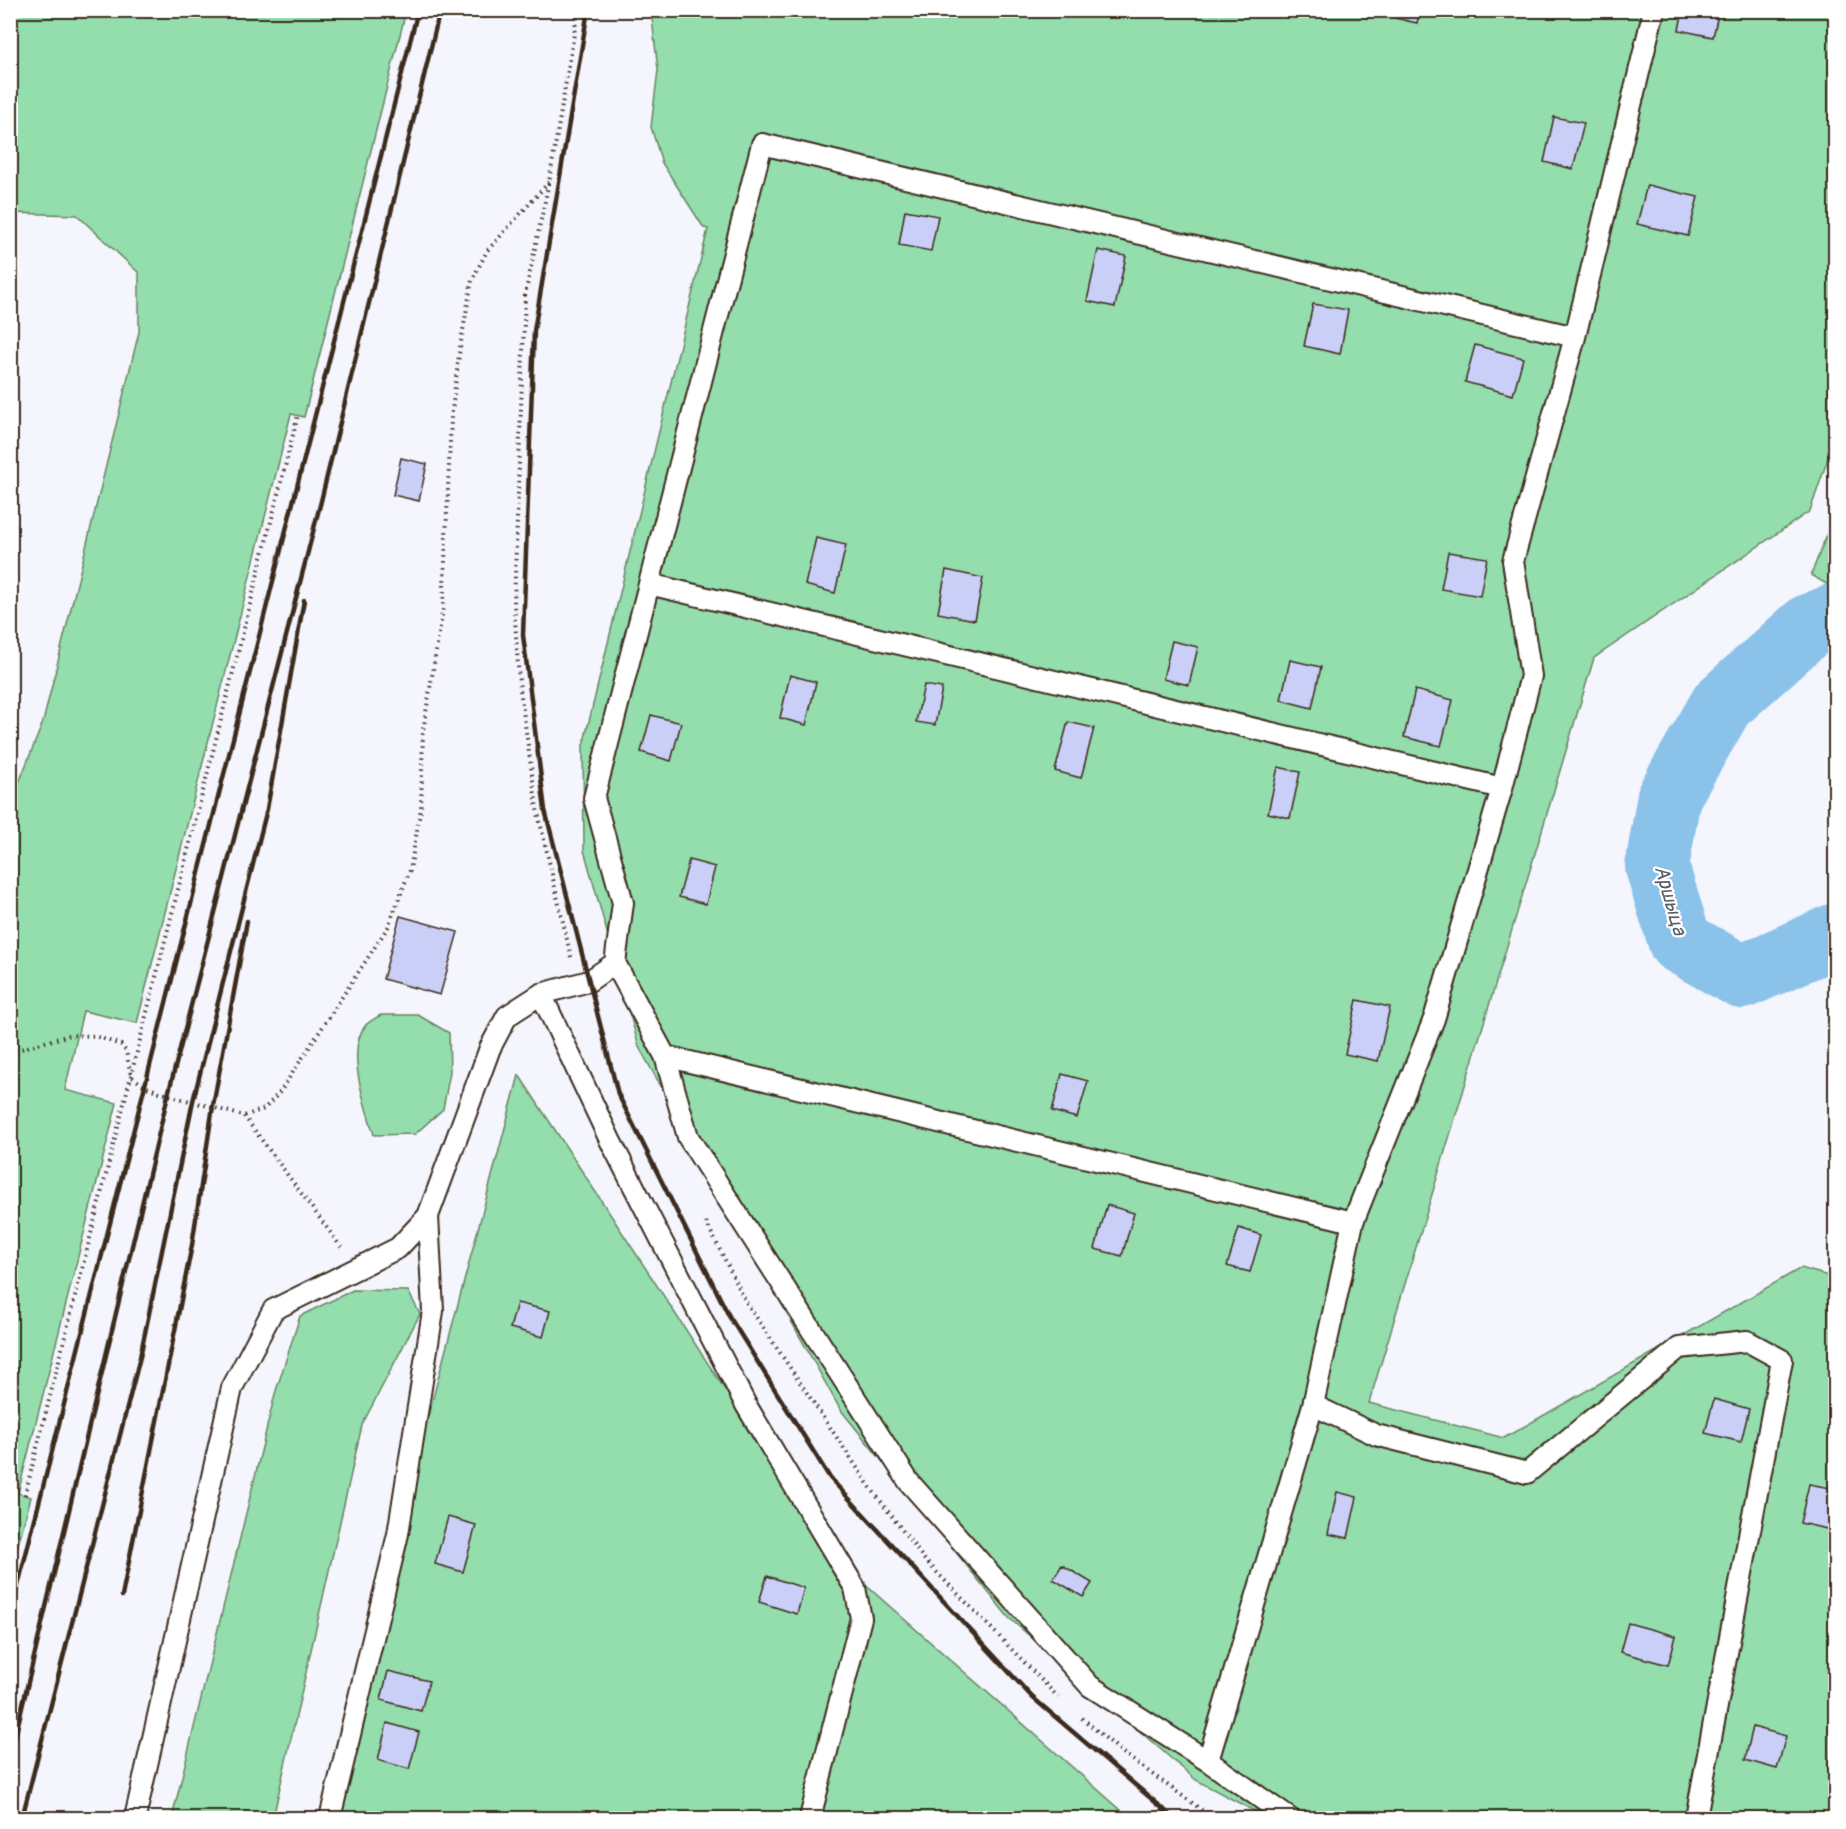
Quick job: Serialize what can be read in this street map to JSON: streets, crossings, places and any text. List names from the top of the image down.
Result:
{
  "water": ["Аршыца"]
}
